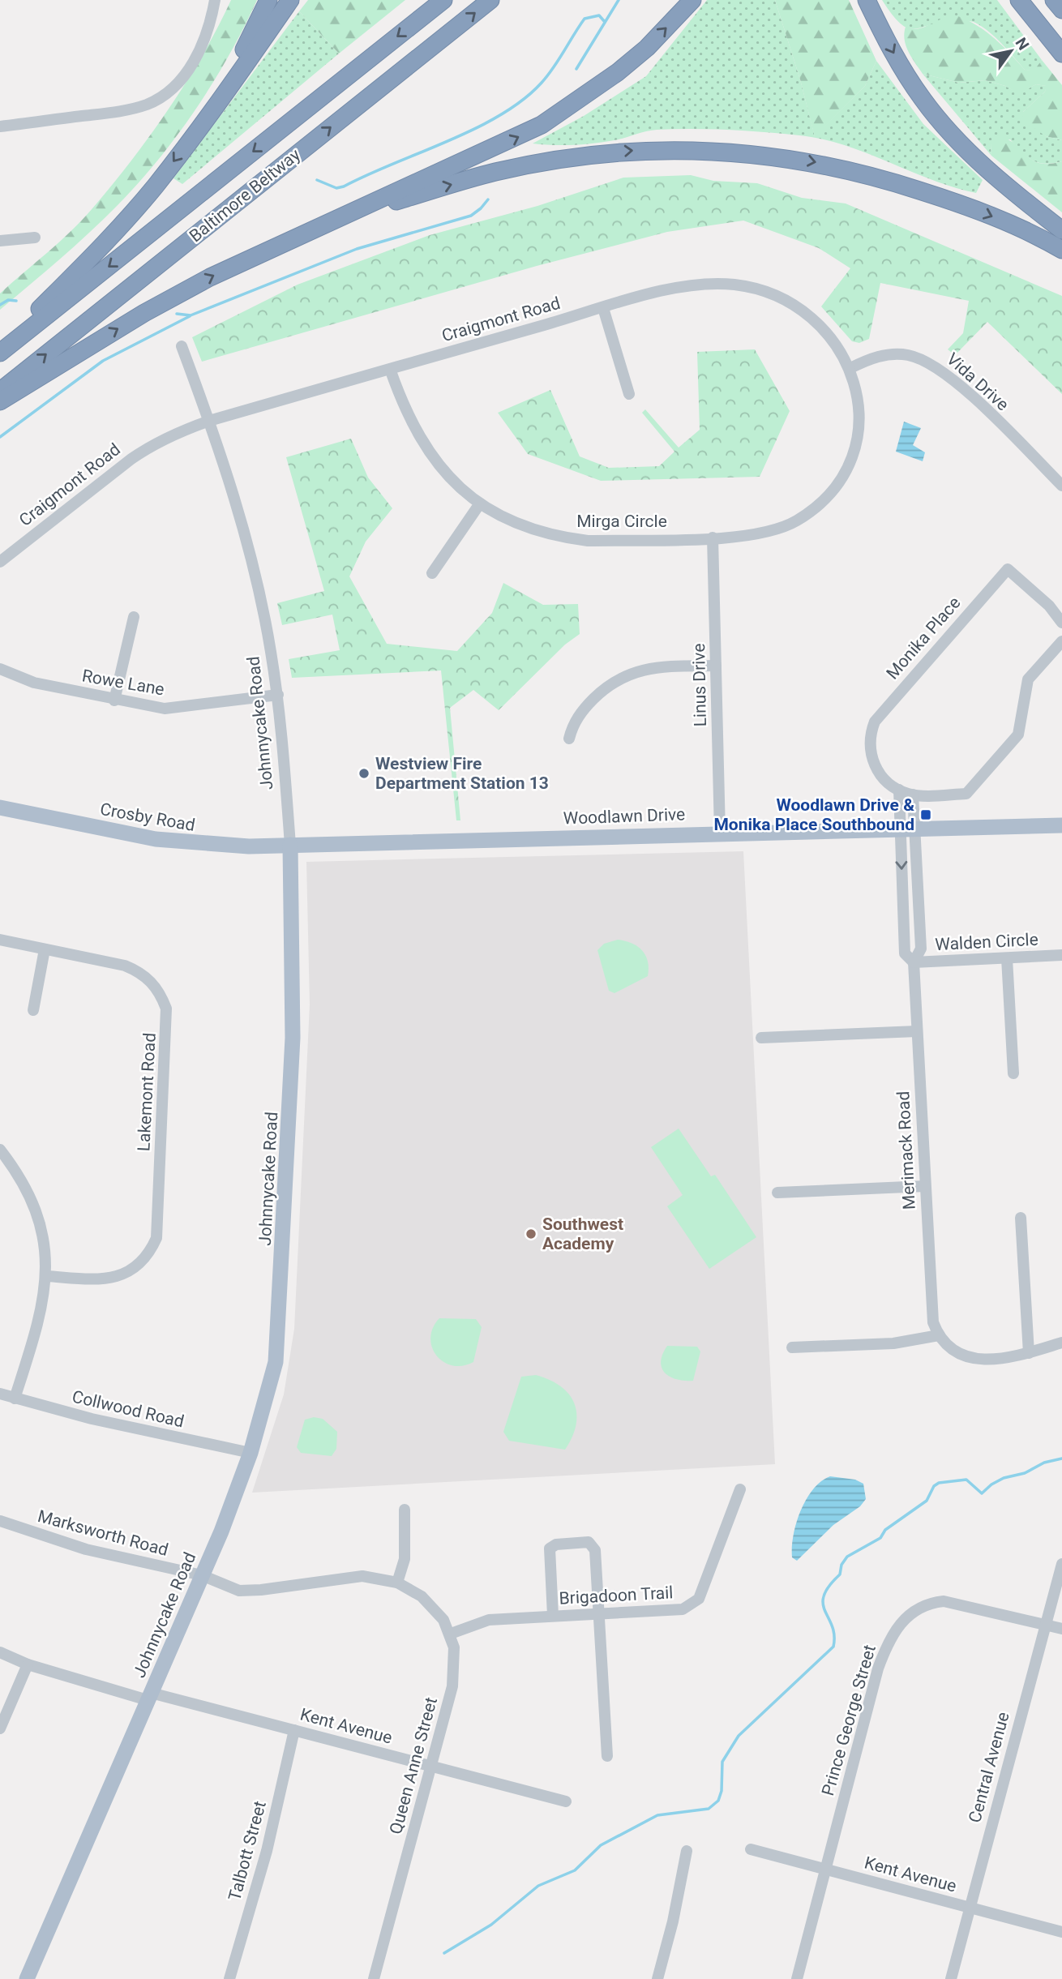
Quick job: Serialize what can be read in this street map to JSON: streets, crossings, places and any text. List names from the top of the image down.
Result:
{
  "streets": {
    "highway": ["Baltimore Beltway"],
    "main road": ["Johnnycake Road", "Woodlawn Drive", "Crosby Road"],
    "street": [
      "Craigmont Road",
      "Vida Drive",
      "Mirga Circle",
      "Monika Place",
      "Rowe Lane",
      "Linus Drive",
      "Walden Circle",
      "Lakemont Road",
      "Merimack Road",
      "Collwood Road",
      "Marksworth Road",
      "Brigadoon Trail",
      "Prince George Street",
      "Kent Avenue",
      "Queen Anne Street",
      "Central Avenue",
      "Talbott Street"
    ]
  },
  "crossings": [
    ["Craigmont Road", "Vida Drive"],
    ["Craigmont Road", "Mirga Circle"],
    ["Craigmont Road", "Johnnycake Road"],
    ["Mirga Circle", "Linus Drive"],
    ["Monika Place", "Merimack Road"],
    ["Rowe Lane", "Johnnycake Road"],
    ["Linus Drive", "Woodlawn Drive"],
    ["Johnnycake Road", "Woodlawn Drive"],
    ["Johnnycake Road", "Crosby Road"],
    ["Johnnycake Road", "Collwood Road"],
    ["Johnnycake Road", "Marksworth Road"],
    ["Johnnycake Road", "Kent Avenue"],
    ["Woodlawn Drive", "Crosby Road"],
    ["Woodlawn Drive", "Merimack Road"],
    ["Walden Circle", "Merimack Road"],
    ["Marksworth Road", "Queen Anne Street"],
    ["Brigadoon Trail", "Queen Anne Street"],
    ["Prince George Street", "Kent Avenue"],
    ["Prince George Street", "Central Avenue"],
    ["Kent Avenue", "Queen Anne Street"],
    ["Kent Avenue", "Central Avenue"],
    ["Kent Avenue", "Talbott Street"]
  ],
  "places": {
    "other": ["Westview Fire Department Station 13", "Southwest Academy"],
    "transit": ["Woodlawn Drive & Monika Place Southbound"]
  },
  "north": "top right"
}
